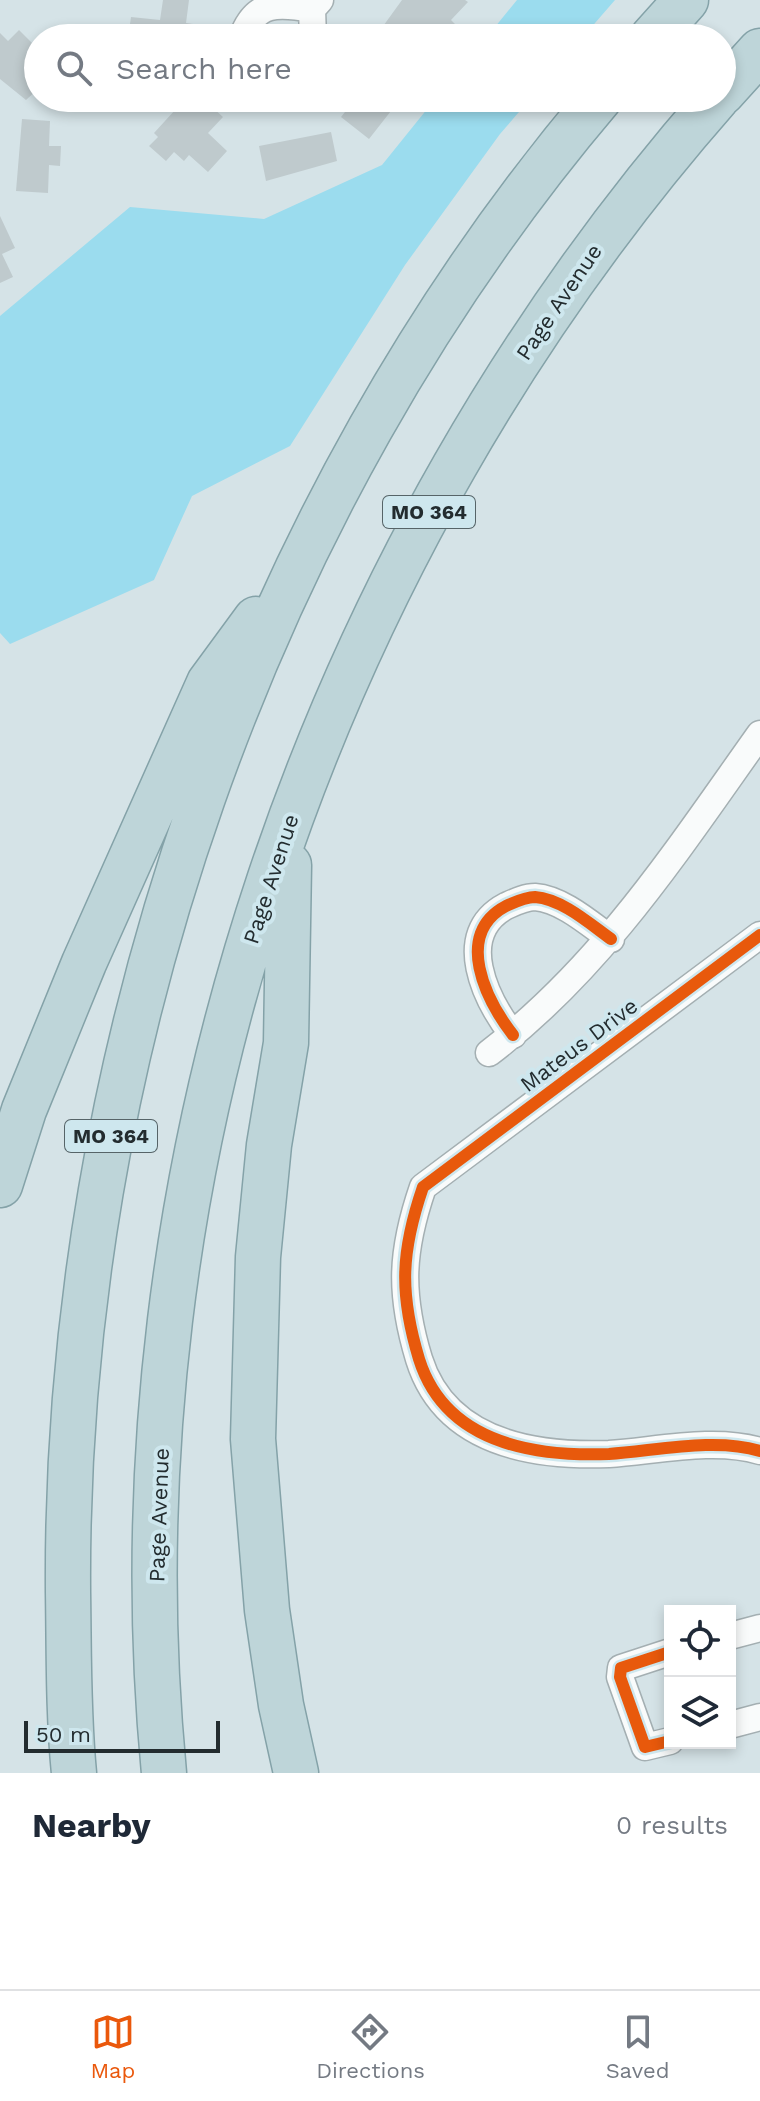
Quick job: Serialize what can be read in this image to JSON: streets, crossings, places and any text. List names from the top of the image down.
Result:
{
  "streets": {
    "highway": ["Page Avenue", "MO 364"],
    "street": ["Mateus Drive"]
  },
  "scale_bar": "50 m",
  "page": {
    "search": "Search here",
    "scale": "50 m",
    "heading": ["Nearby", "0 results"],
    "nav": ["Map", "Directions", "Saved"]
  }
}
